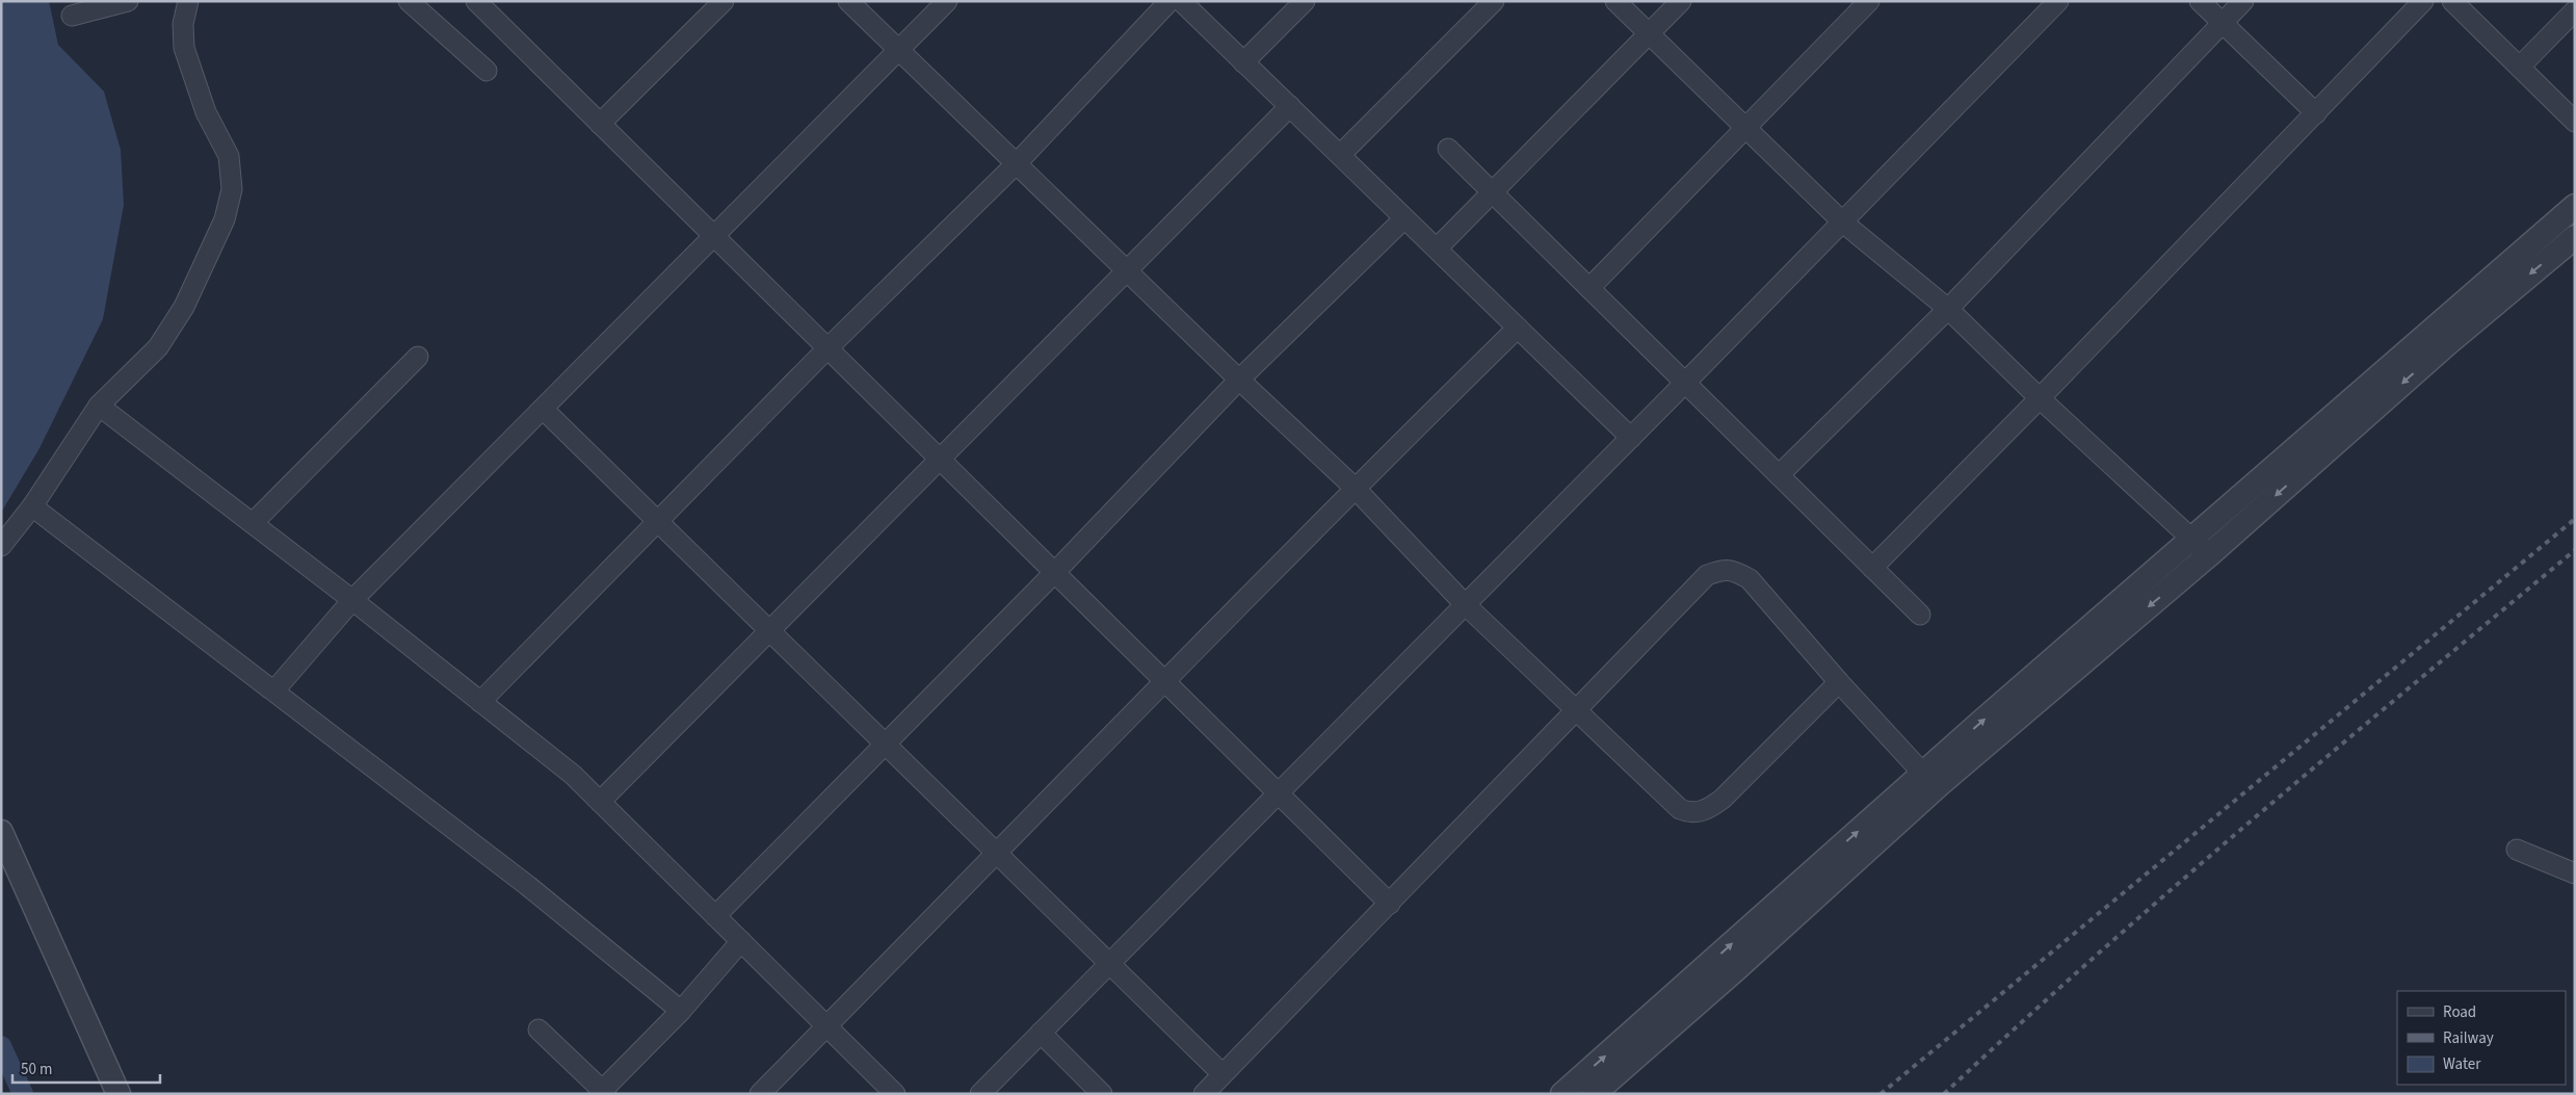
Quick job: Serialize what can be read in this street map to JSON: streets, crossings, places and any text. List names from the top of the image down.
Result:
{
  "legend": ["Road", "Railway", "Water"],
  "scale_bar": "50 m"
}
